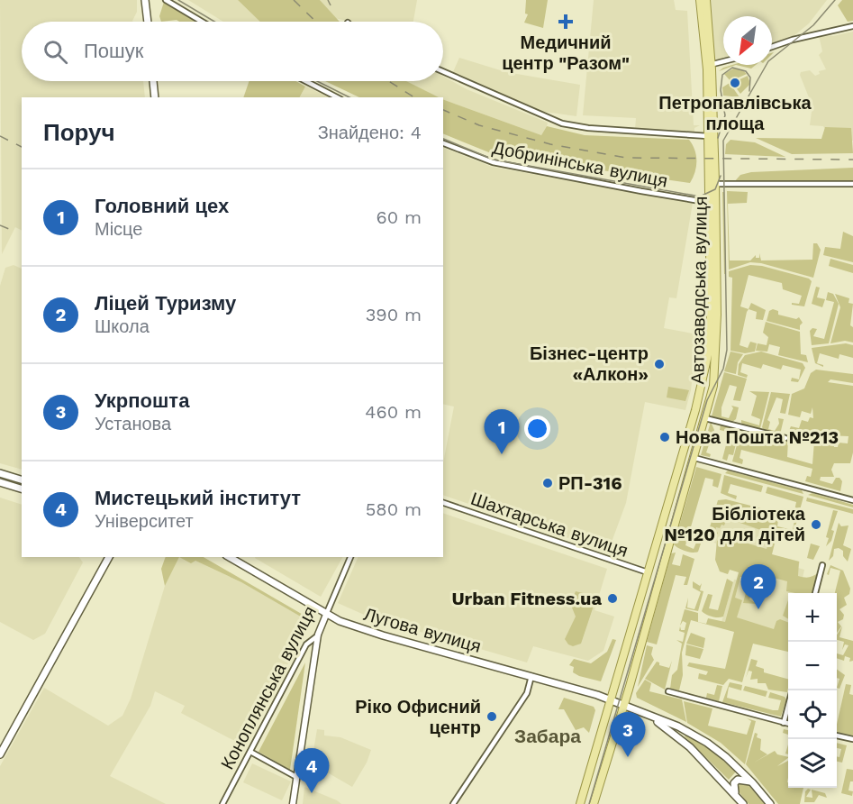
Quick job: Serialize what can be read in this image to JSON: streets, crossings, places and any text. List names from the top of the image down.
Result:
{
  "streets": {
    "main road": ["Автозаводська вулиця", "Лугова вулиця"],
    "street": ["Добринінська вулиця", "Шахтарська вулиця", "Коноплянська вулиця"]
  },
  "crossings": [
    ["Добринінська вулиця", "Автозаводська вулиця"],
    ["Автозаводська вулиця", "Шахтарська вулиця"],
    ["Автозаводська вулиця", "Лугова вулиця"],
    ["Лугова вулиця", "Коноплянська вулиця"]
  ],
  "districts": ["Забара"],
  "places": {
    "health": ["Медичний центр \"Разом\""],
    "other": [
      "Петропавлівська площа",
      "Бізнес-центр «Алкон»",
      "Нова Пошта №213",
      "РП-316",
      "Бібліотека №120 для дітей",
      "Urban Fitness.ua",
      "Ріко Офисний центр"
    ]
  },
  "north": "bottom left",
  "page": {
    "search": "Пошук",
    "heading": ["Поруч", "Знайдено: 4"],
    "list": [
      {
        "mark": "1",
        "name": "Головний цех",
        "note": "Місце",
        "value": "60 m"
      },
      {
        "mark": "2",
        "name": "Ліцей Туризму",
        "note": "Школа",
        "value": "390 m"
      },
      {
        "mark": "3",
        "name": "Укрпошта",
        "note": "Установа",
        "value": "460 m"
      },
      {
        "mark": "4",
        "name": "Мистецький інститут",
        "note": "Університет",
        "value": "580 m"
      }
    ],
    "pins": [
      "1",
      "2",
      "3",
      "4"
    ],
    "map_buttons": ["+", "−"]
  }
}
